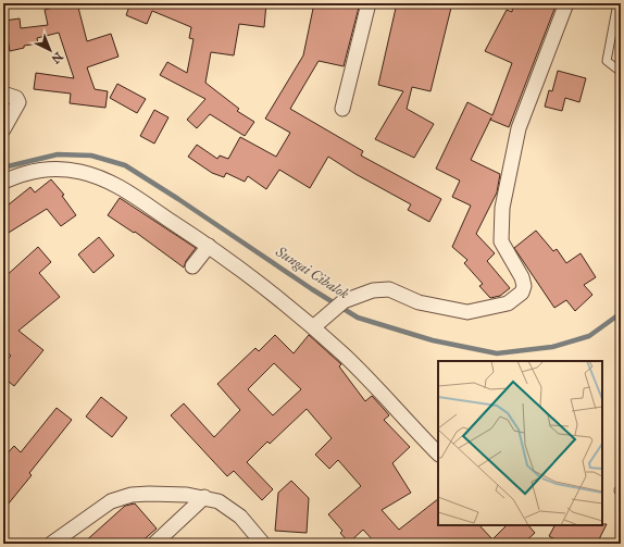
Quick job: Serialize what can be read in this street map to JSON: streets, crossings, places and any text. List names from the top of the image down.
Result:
{
  "water": ["Sungai Cibalok"],
  "north": "bottom right"
}
